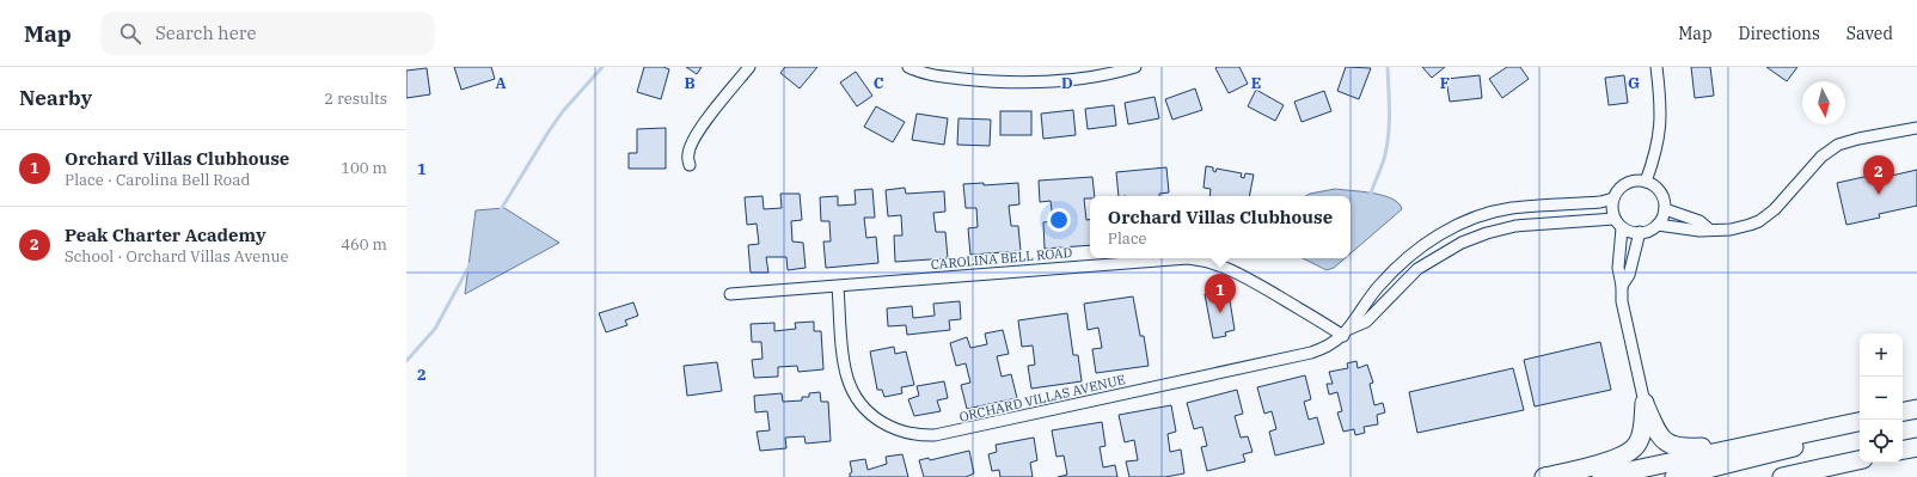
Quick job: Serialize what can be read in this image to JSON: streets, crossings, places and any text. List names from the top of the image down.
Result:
{
  "streets": {
    "street": ["CAROLINA BELL ROAD", "ORCHARD VILLAS AVENUE"]
  },
  "crossings": [
    ["CAROLINA BELL ROAD", "ORCHARD VILLAS AVENUE"]
  ],
  "north": "bottom",
  "page": {
    "header": "Map",
    "search": "Search here",
    "nav": ["Map", "Directions", "Saved"],
    "heading": ["Nearby", "2 results"],
    "list": [
      {
        "mark": "1",
        "name": "Orchard Villas Clubhouse",
        "note": "Place · Carolina Bell Road",
        "value": "100 m"
      },
      {
        "mark": "2",
        "name": "Peak Charter Academy",
        "note": "School · Orchard Villas Avenue",
        "value": "460 m"
      }
    ],
    "pins": ["2", "1"],
    "popup": ["Orchard Villas Clubhouse", "Place"],
    "map_buttons": ["+", "−"]
  },
  "grid": {
    "columns": [
      "A",
      "B",
      "C",
      "D",
      "E",
      "F",
      "G"
    ],
    "rows": ["1", "2"]
  }
}
